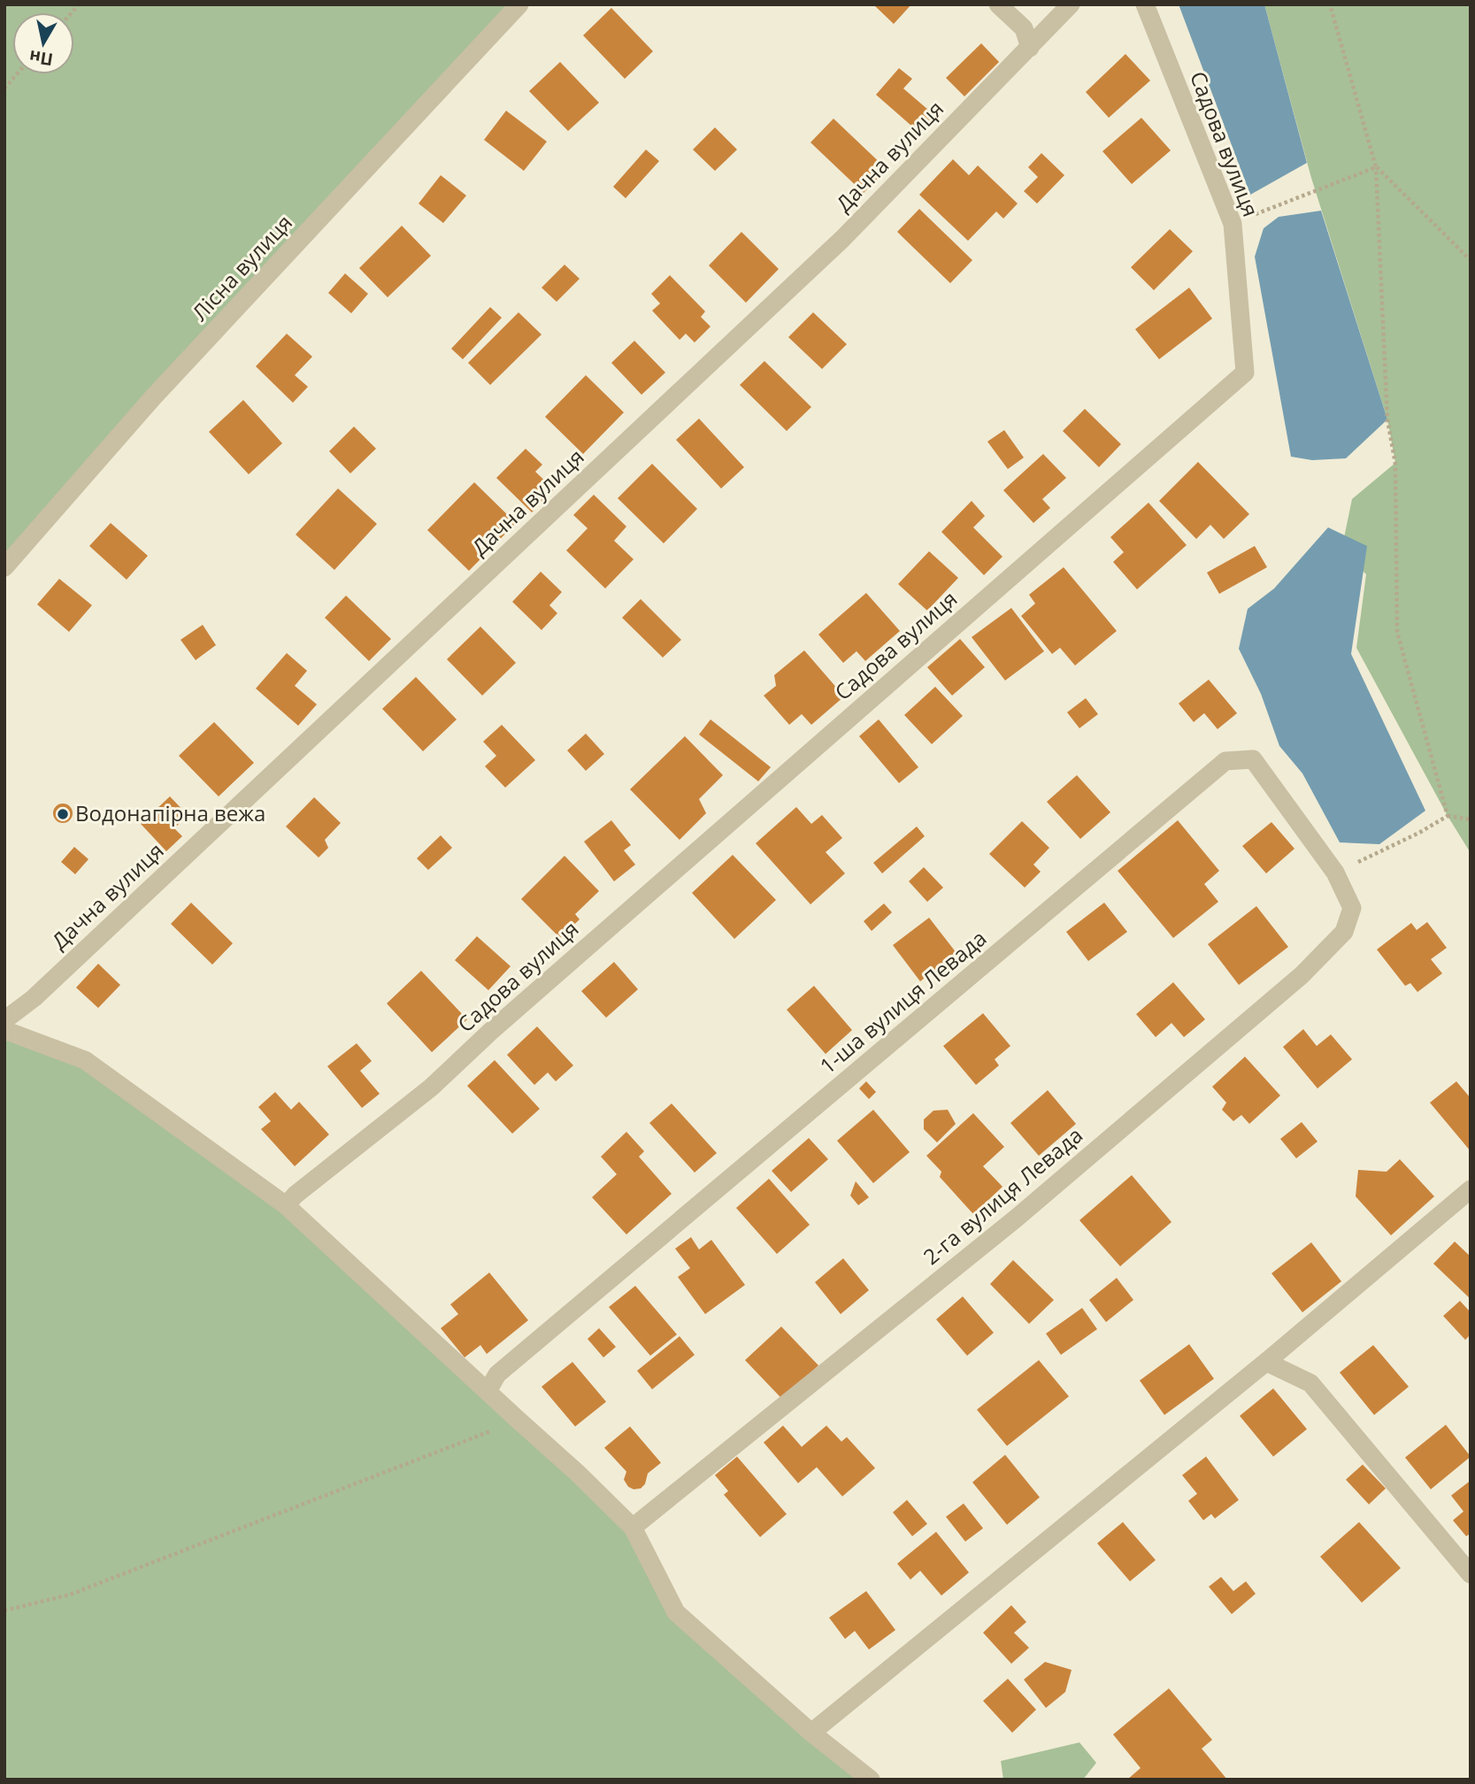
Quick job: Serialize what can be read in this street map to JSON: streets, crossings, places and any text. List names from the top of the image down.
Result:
{
  "streets": {
    "street": [
      "Садова вулиця",
      "Дачна вулиця",
      "Лісна вулиця",
      "1-ша вулиця Левада",
      "2-га вулиця Левада"
    ]
  },
  "crossings": [
    ["1-ша вулиця Левада", "2-га вулиця Левада"]
  ],
  "places": ["Водонапірна вежа"],
  "north": "bottom"
}
